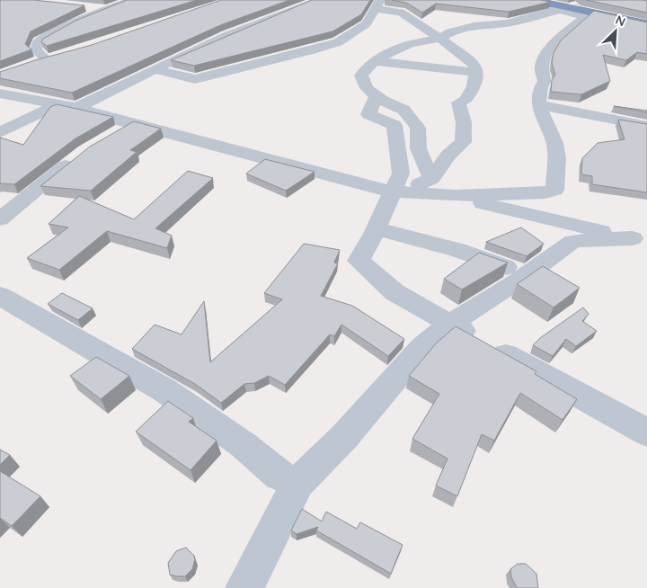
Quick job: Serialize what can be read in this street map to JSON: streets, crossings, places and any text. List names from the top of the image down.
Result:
{
  "north": "top right"
}
